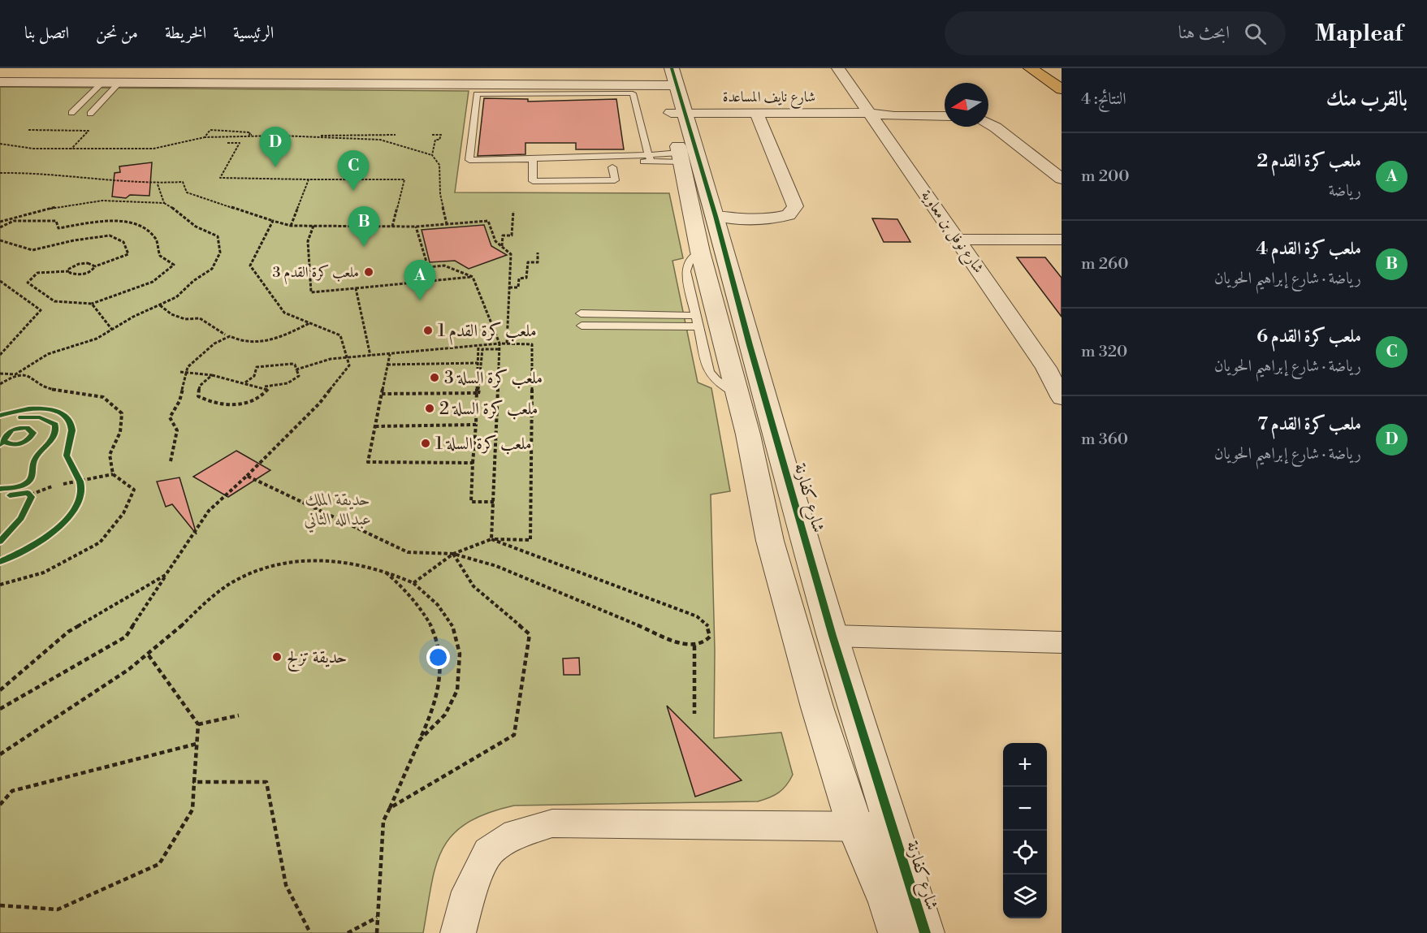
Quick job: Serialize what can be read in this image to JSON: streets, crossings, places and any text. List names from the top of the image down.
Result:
{
  "streets": {
    "street": ["شارع نايف المساعدة", "شارع نوفل بن معاوية", "شارع كفارنة"]
  },
  "crossings": [
    ["شارع نايف المساعدة", "شارع نوفل بن معاوية"],
    ["شارع نايف المساعدة", "شارع كفارنة"]
  ],
  "parks": ["حديقة الملك عبدالله الثاني"],
  "places": [
    "ملعب كرة القدم 3",
    "ملعب كرة القدم 1",
    "ملعب كرة السلة 3",
    "ملعب كرة السلة 2",
    "ملعب كرة السلة 1",
    "حديقة تزلج"
  ],
  "north": "left",
  "page": {
    "header": "Mapleaf",
    "search": "ابحث هنا",
    "nav": [
      "الرئيسية",
      "الخريطة",
      "من نحن",
      "اتصل بنا"
    ],
    "heading": ["بالقرب منك", "النتائج: 4"],
    "pins": [
      "D",
      "C",
      "B",
      "A"
    ],
    "list": [
      {
        "mark": "A",
        "name": "ملعب كرة القدم 2",
        "note": "رياضة",
        "value": "200 m"
      },
      {
        "mark": "B",
        "name": "ملعب كرة القدم 4",
        "note": "رياضة · شارع إبراهيم الحويان",
        "value": "260 m"
      },
      {
        "mark": "C",
        "name": "ملعب كرة القدم 6",
        "note": "رياضة · شارع إبراهيم الحويان",
        "value": "320 m"
      },
      {
        "mark": "D",
        "name": "ملعب كرة القدم 7",
        "note": "رياضة · شارع إبراهيم الحويان",
        "value": "360 m"
      }
    ],
    "map_buttons": ["+", "−"]
  }
}
